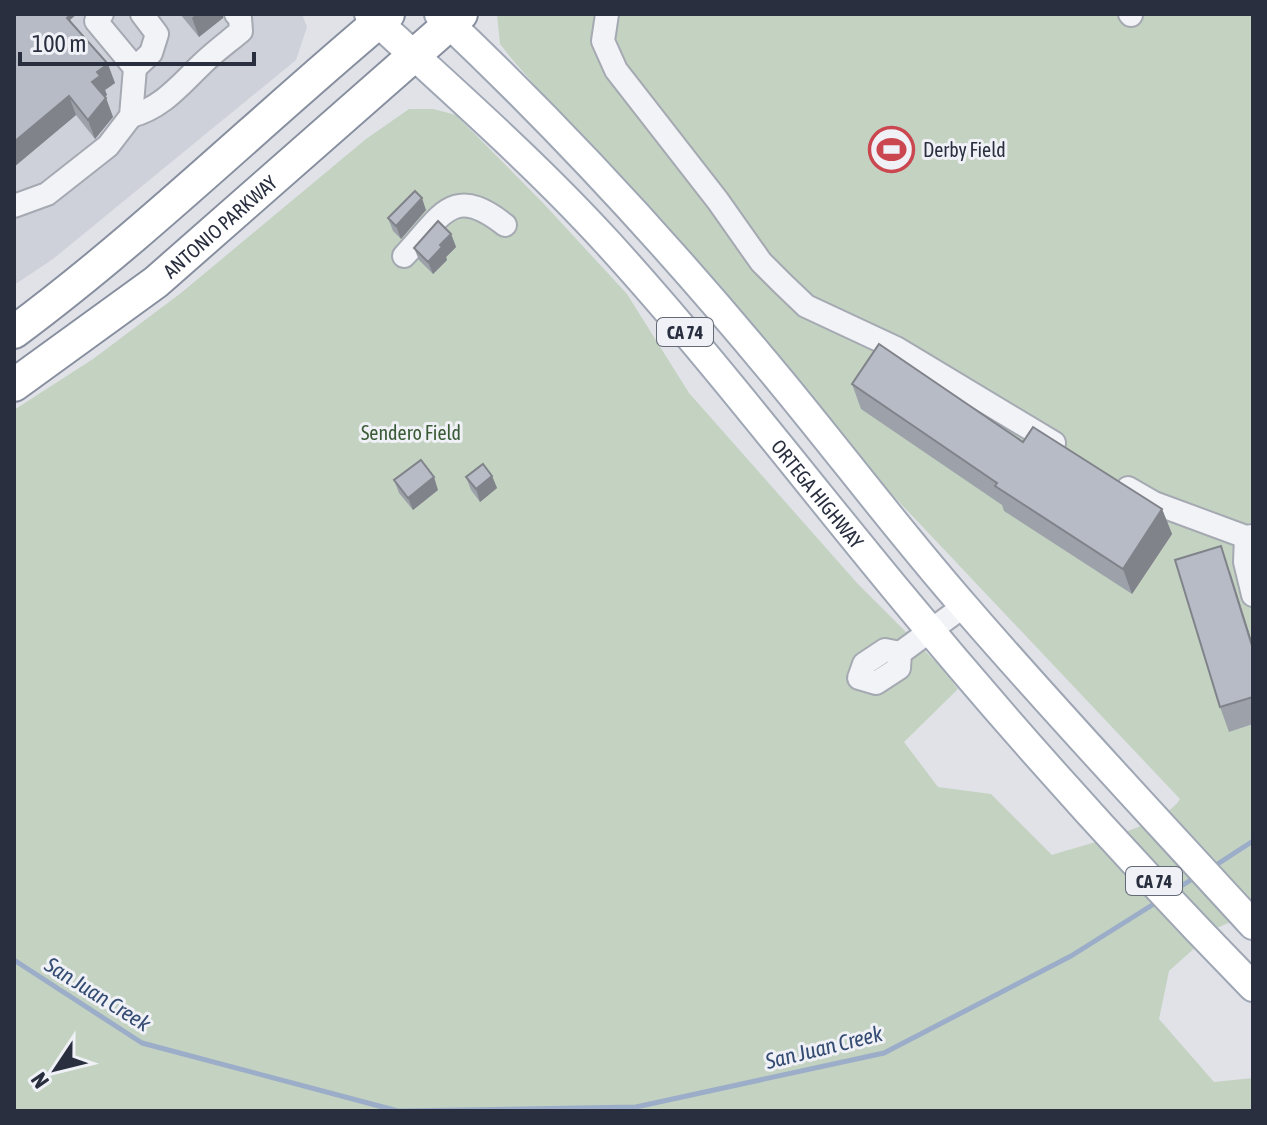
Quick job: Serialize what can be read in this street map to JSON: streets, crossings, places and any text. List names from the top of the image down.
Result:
{
  "streets": {
    "highway": ["ANTONIO PARKWAY"],
    "main road": ["CA 74", "ORTEGA HIGHWAY"]
  },
  "crossings": [
    ["ANTONIO PARKWAY", "CA 74"],
    ["ANTONIO PARKWAY", "ORTEGA HIGHWAY"]
  ],
  "water": ["San Juan Creek"],
  "parks": ["Sendero Field"],
  "places": {
    "sports": ["Derby Field"]
  },
  "scale_bar": "100 m",
  "north": "bottom left"
}
